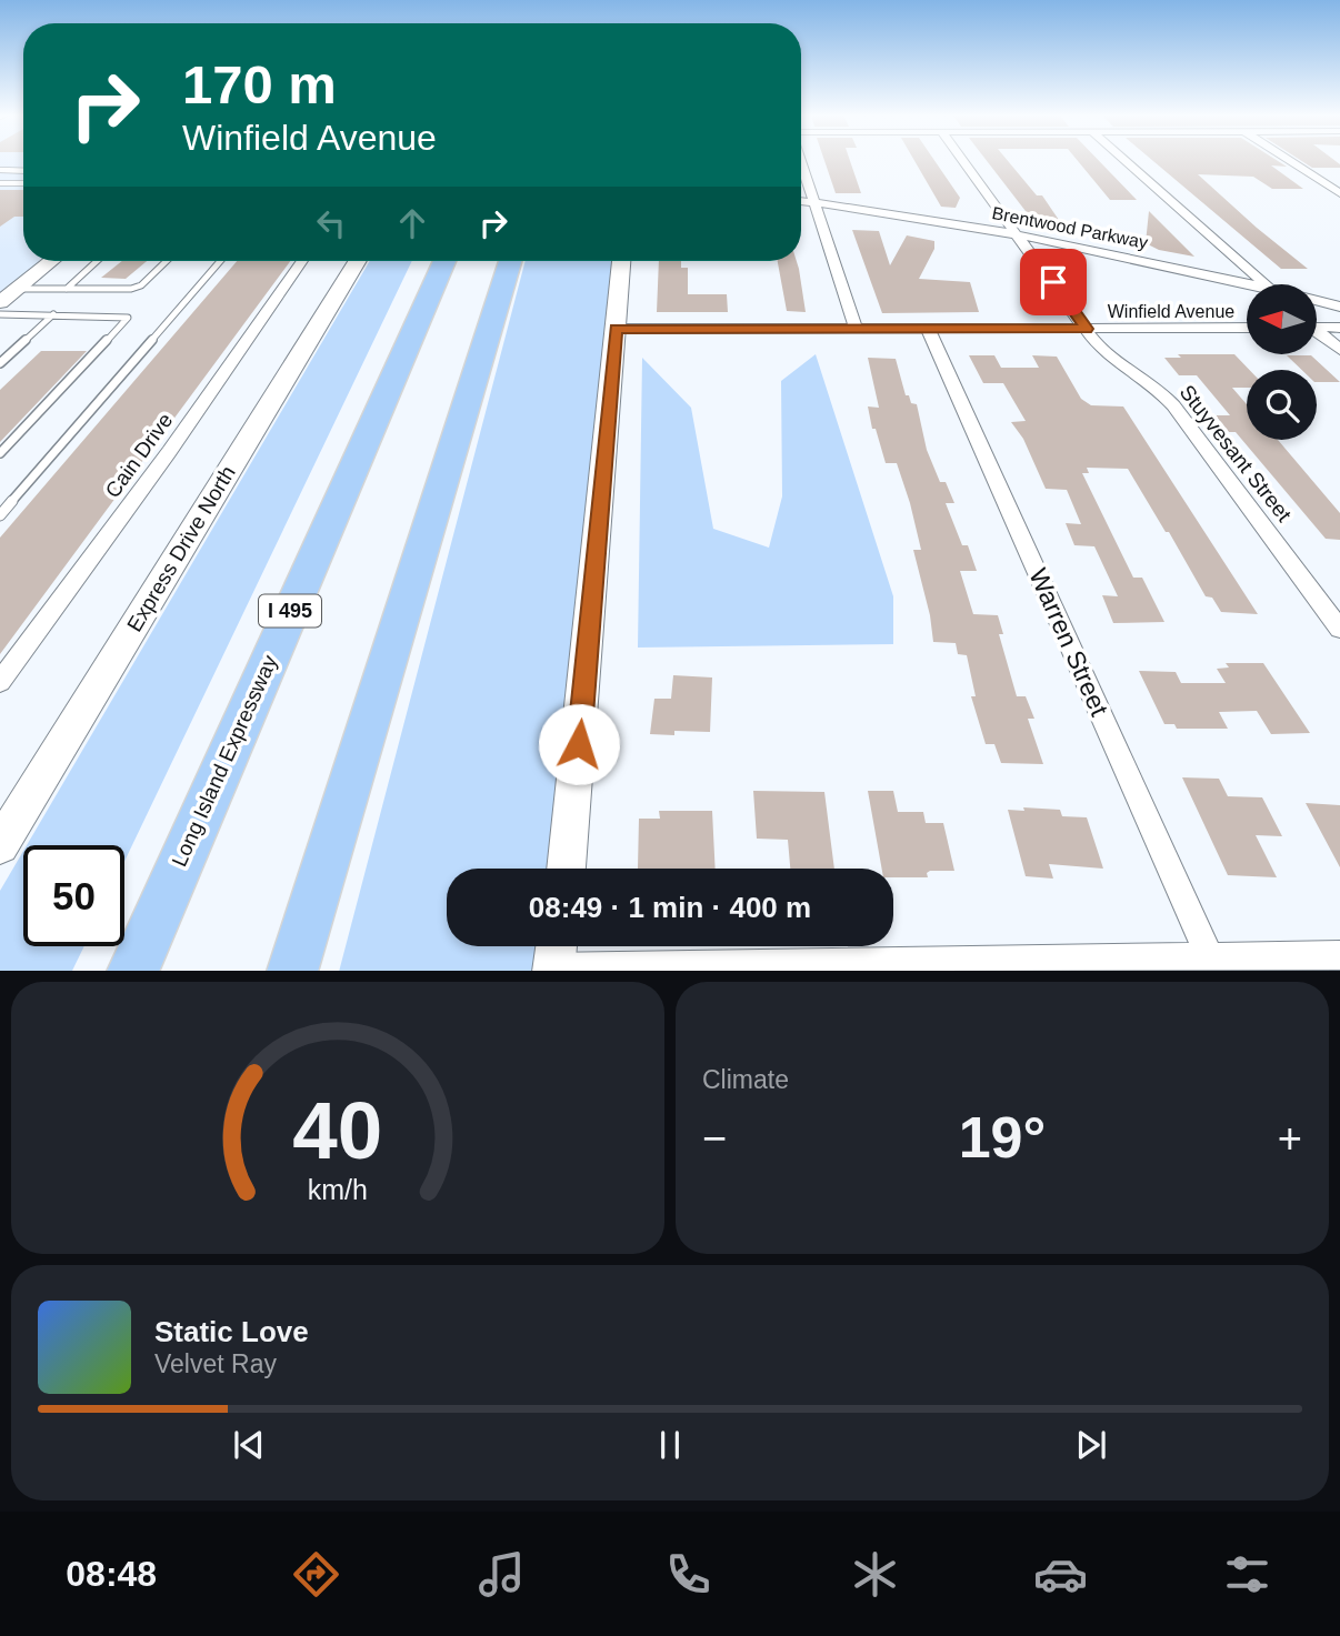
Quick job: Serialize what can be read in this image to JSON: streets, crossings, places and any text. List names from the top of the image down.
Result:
{
  "streets": {
    "highway": ["I 495", "Long Island Expressway"],
    "main road": ["Express Drive North"],
    "street": [
      "Brentwood Parkway",
      "Winfield Avenue",
      "Stuyvesant Street",
      "Cain Drive",
      "Warren Street"
    ]
  },
  "crossings": [
    ["Brentwood Parkway", "Stuyvesant Street"],
    ["Winfield Avenue", "Stuyvesant Street"],
    ["Winfield Avenue", "Warren Street"]
  ],
  "north": "left",
  "page": {
    "turn": ["170 m", "Winfield Avenue"],
    "limit": "50",
    "trip": "08:49 · 1 min · 400 m",
    "tile": "Climate",
    "heat": ["−", "19°", "+"],
    "song": ["Static Love", "Velvet Ray"],
    "tabs": "08:48",
    "gauge": ["40", "km/h"]
  }
}
